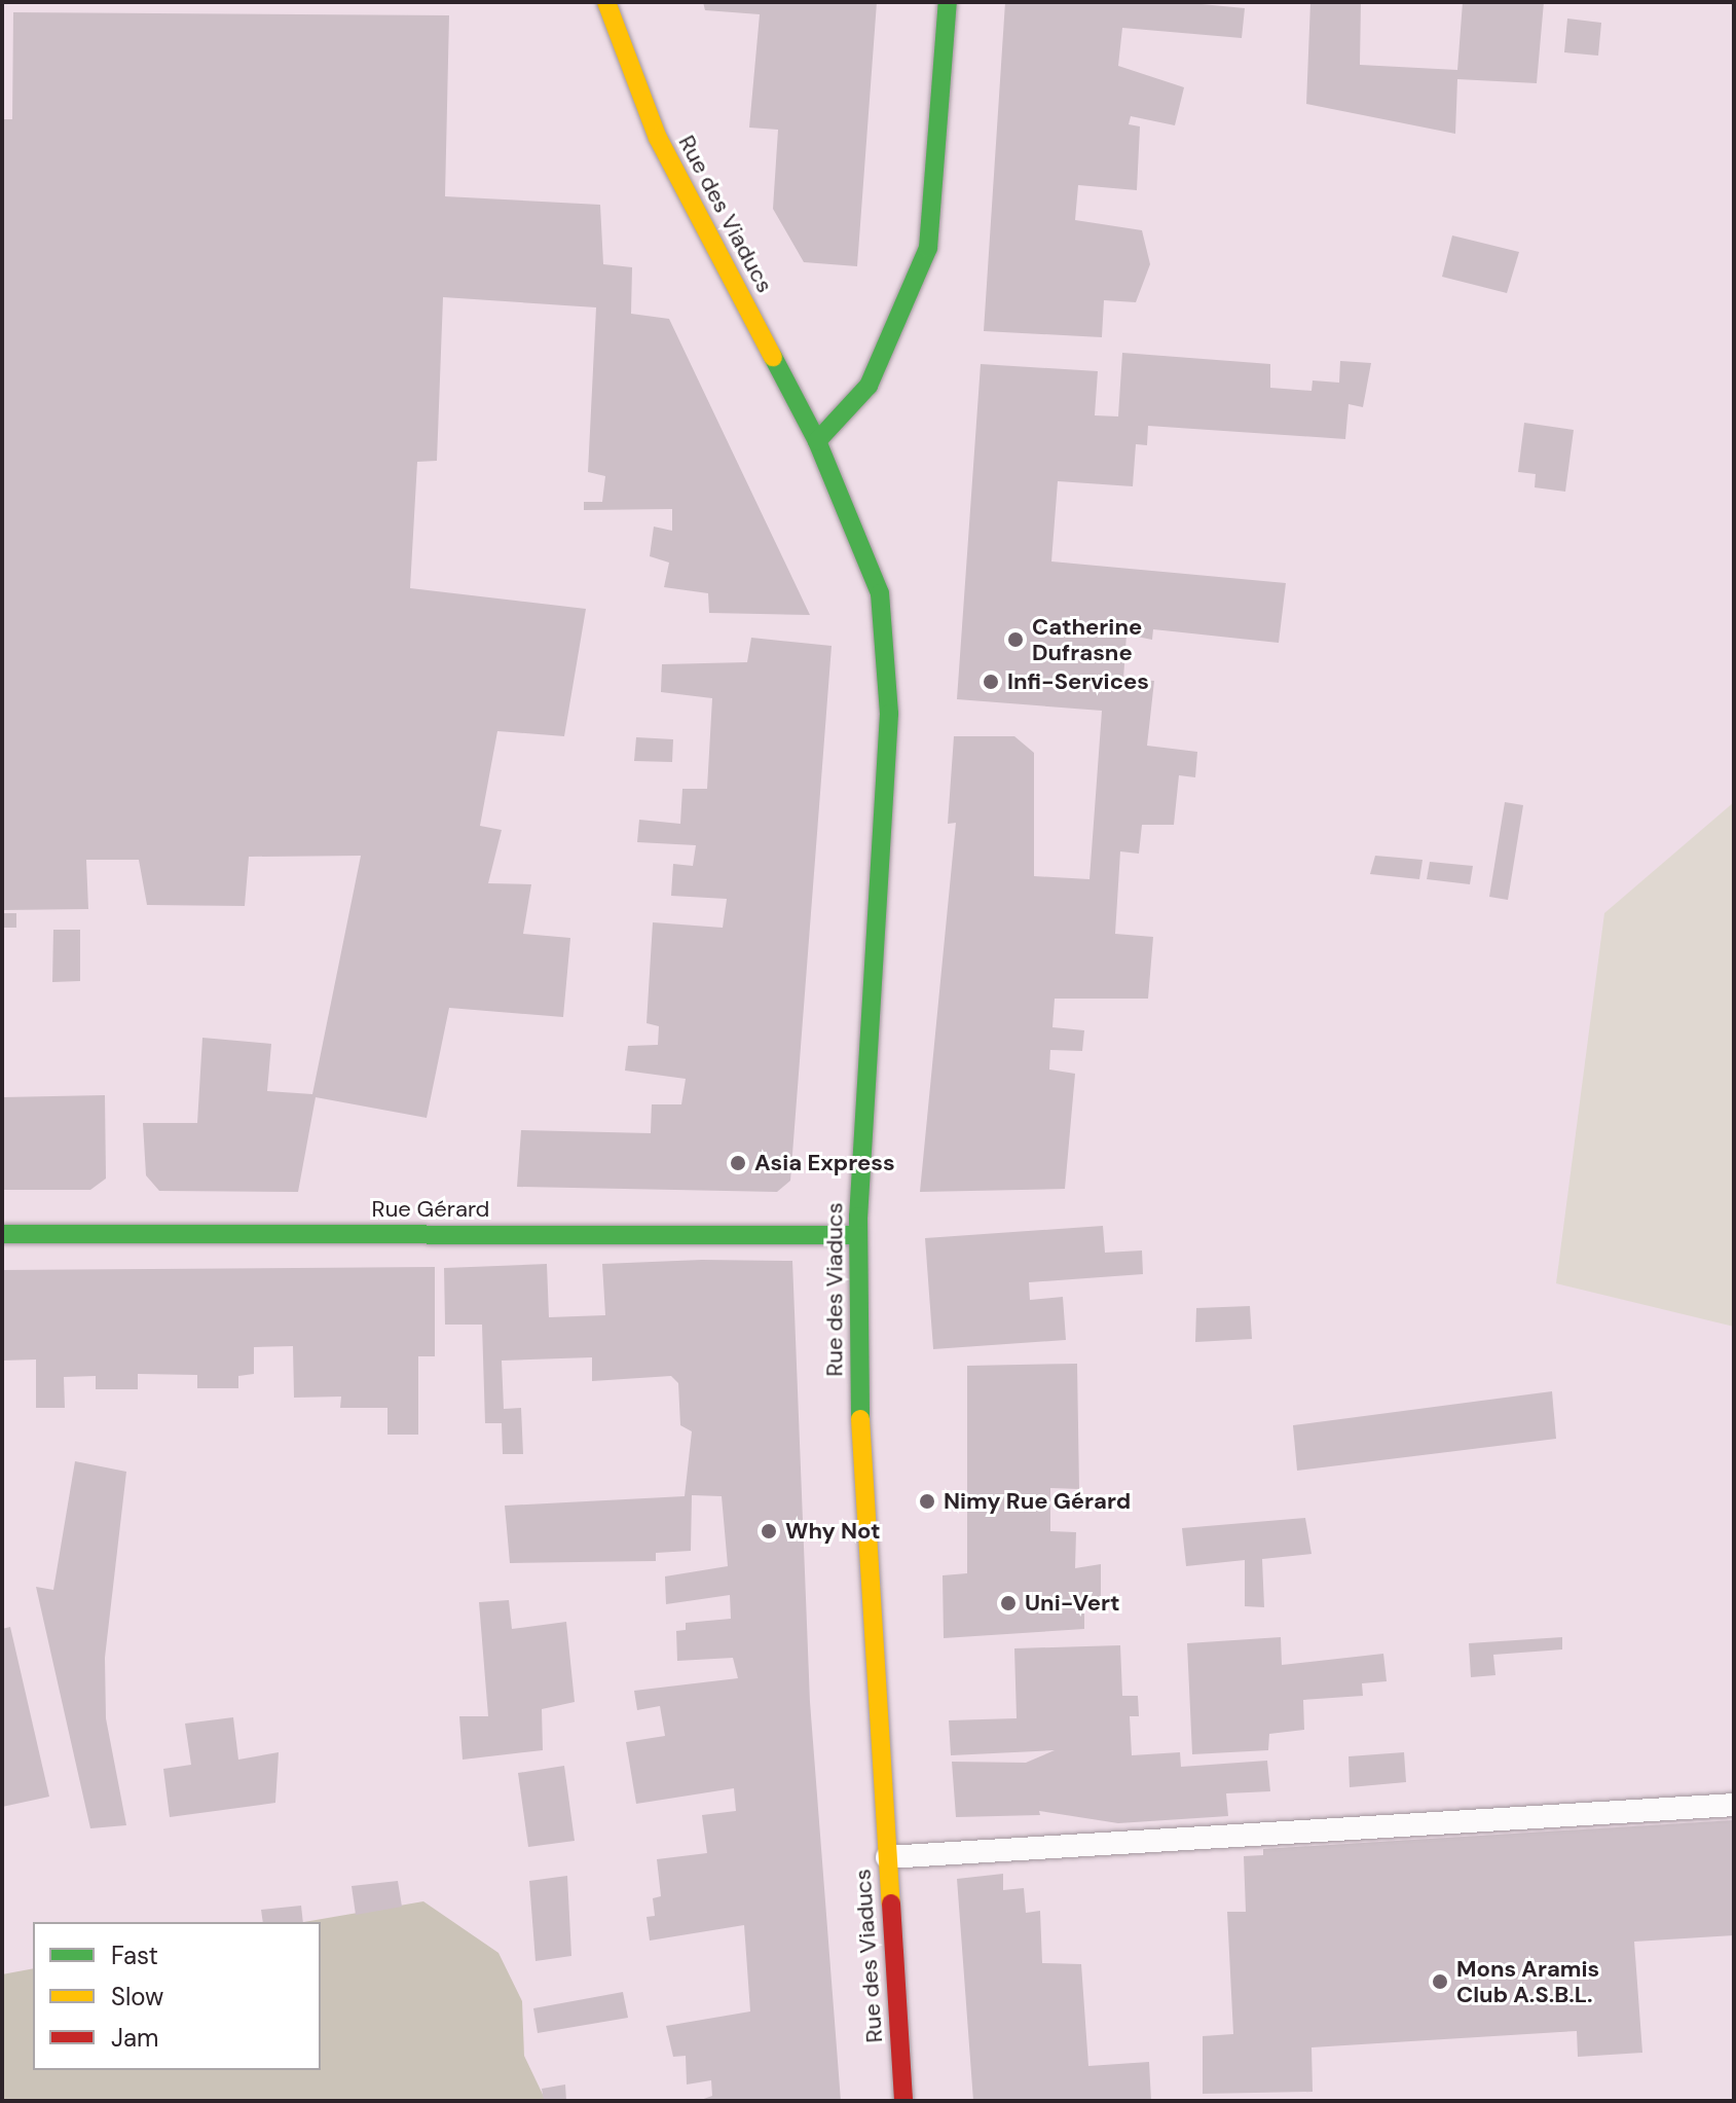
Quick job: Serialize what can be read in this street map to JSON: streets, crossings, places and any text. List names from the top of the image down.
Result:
{
  "streets": {
    "main road": ["Rue des Viaducs", "Rue Gérard"]
  },
  "crossings": [
    ["Rue des Viaducs", "Rue Gérard"]
  ],
  "places": [
    "Catherine Dufrasne",
    "Infi-Services",
    "Asia Express",
    "Nimy Rue Gérard",
    "Why Not",
    "Uni-Vert",
    "Mons Aramis Club A.S.B.L."
  ],
  "legend": ["Fast", "Slow", "Jam"]
}
